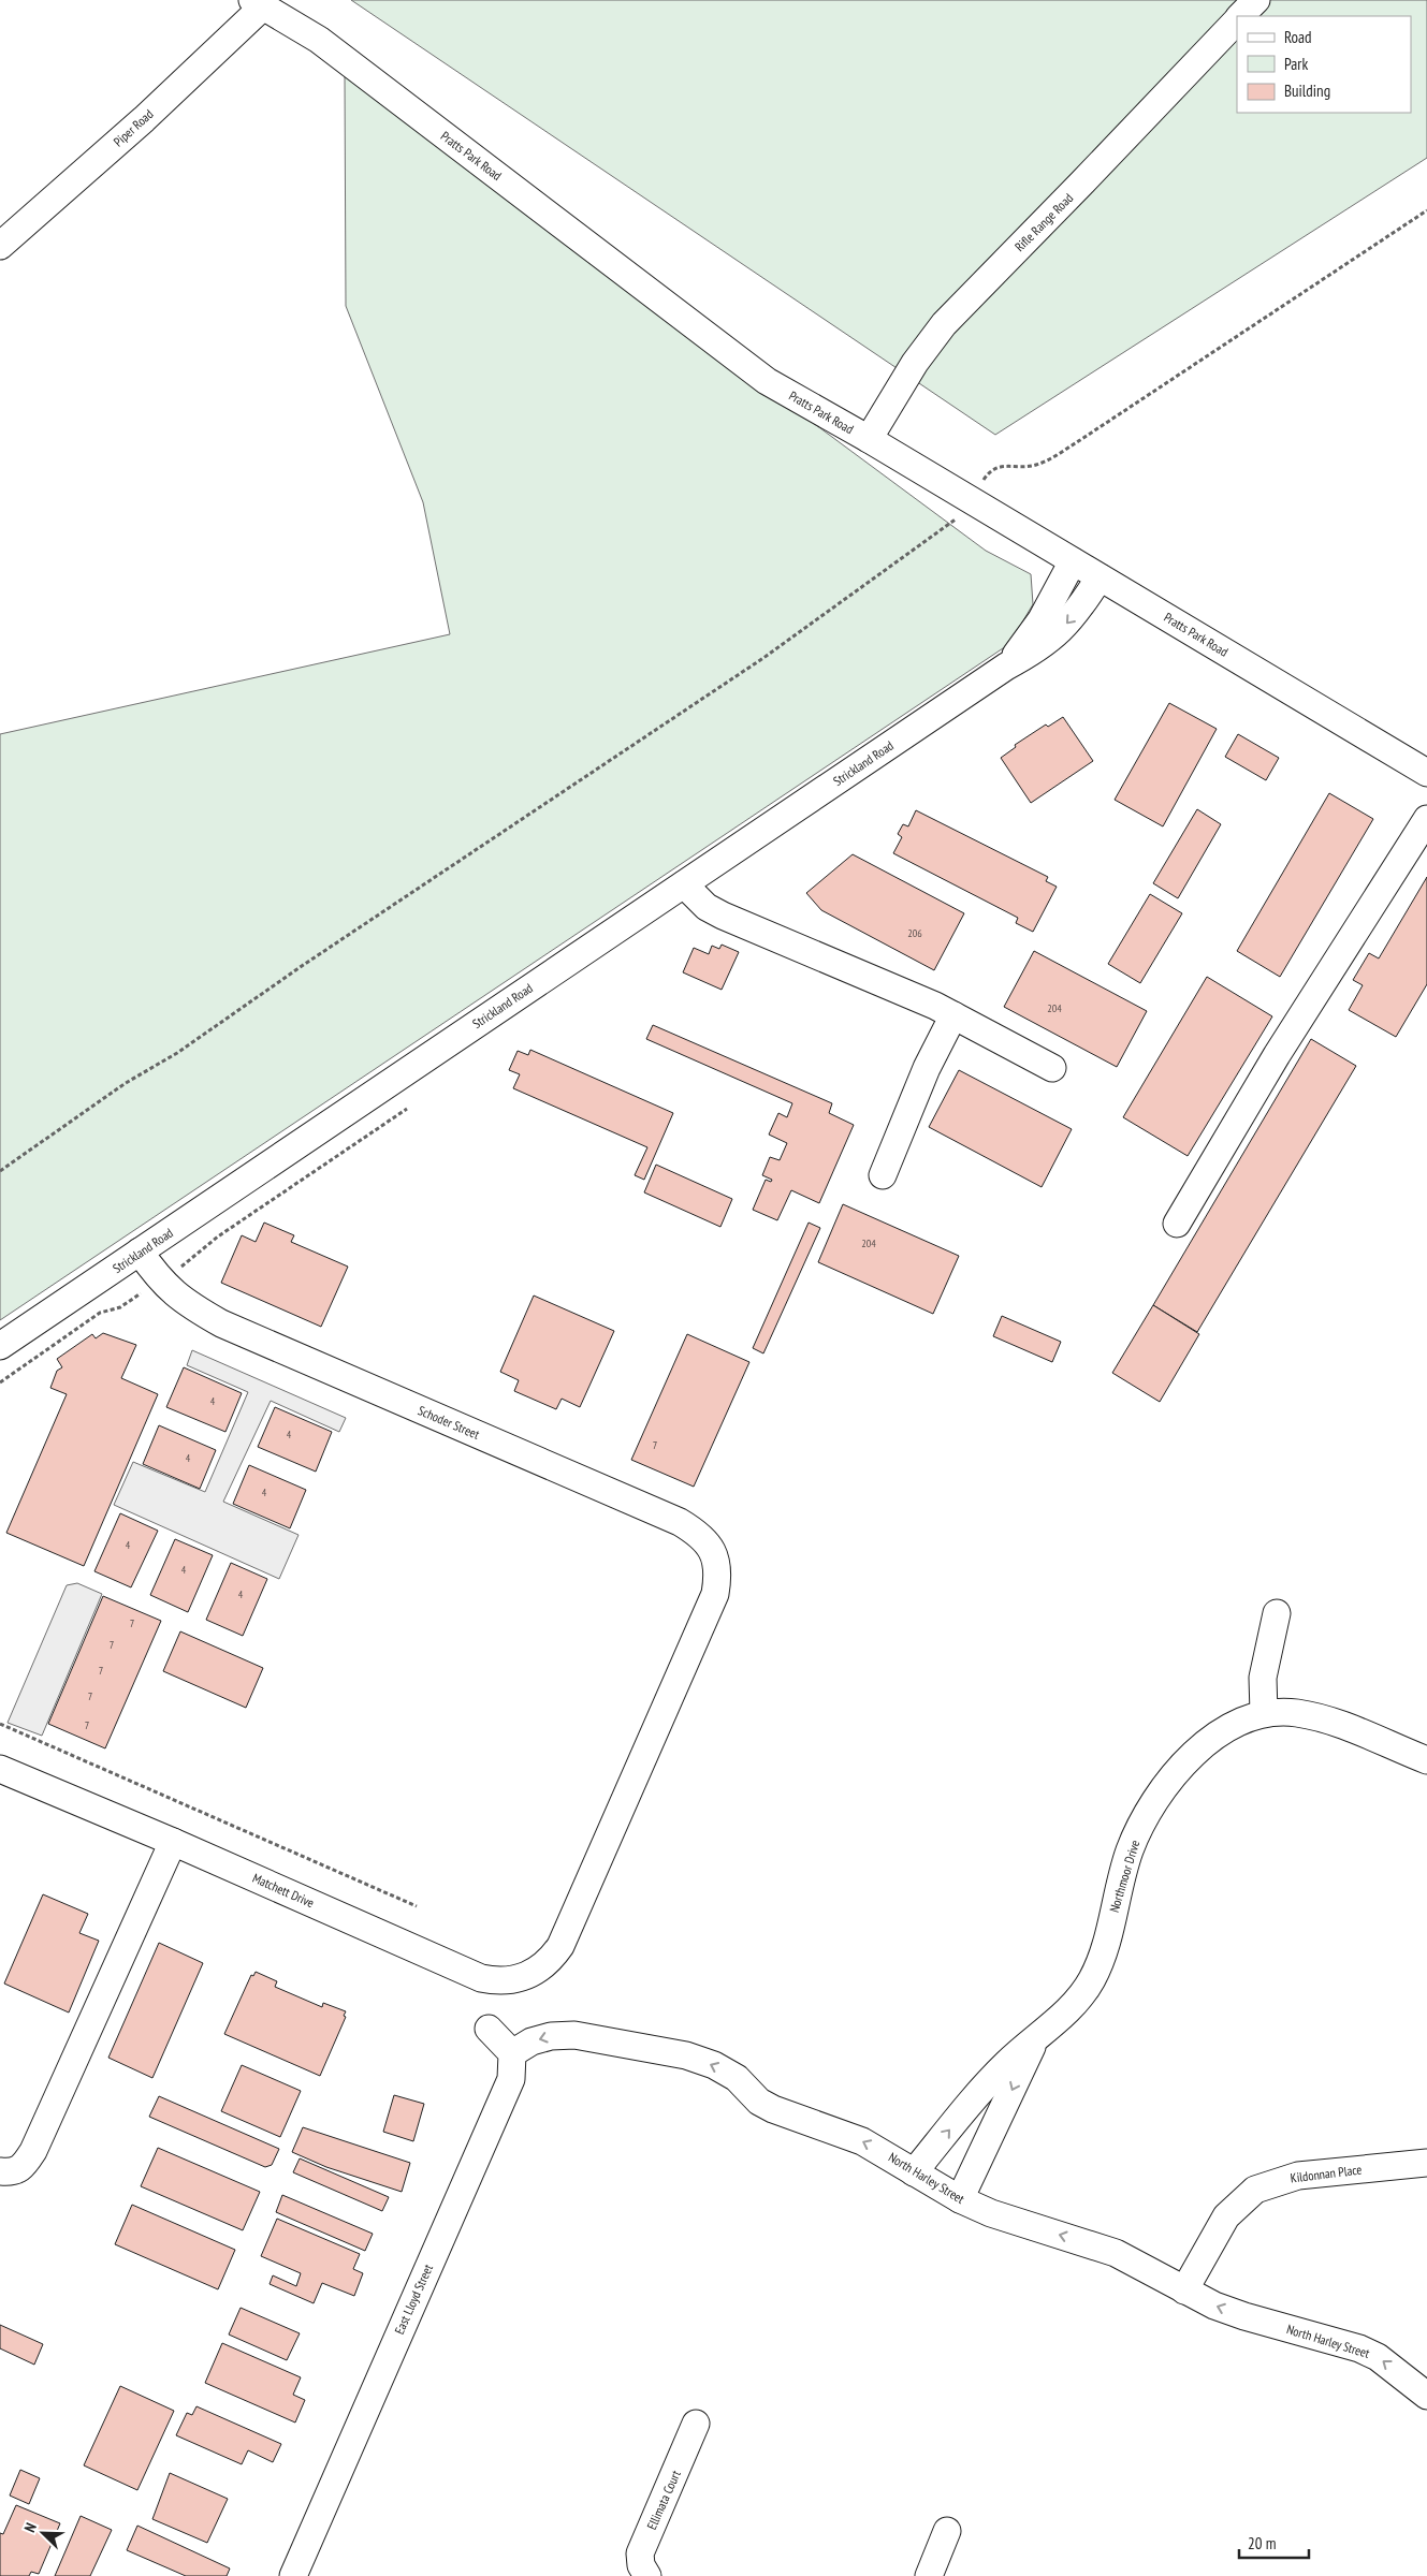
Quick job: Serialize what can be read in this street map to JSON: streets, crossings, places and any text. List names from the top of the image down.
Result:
{
  "streets": {
    "street": [
      "Piper Road",
      "Pratts Park Road",
      "Rifle Range Road",
      "Strickland Road",
      "Schoder Street",
      "Northmoor Drive",
      "Matchett Drive",
      "Kildonnan Place",
      "North Harley Street",
      "East Lloyd Street",
      "Ellimata Court"
    ]
  },
  "crossings": [
    ["Piper Road", "Pratts Park Road"],
    ["Pratts Park Road", "Rifle Range Road"],
    ["Pratts Park Road", "Strickland Road"],
    ["Strickland Road", "Schoder Street"],
    ["Schoder Street", "Matchett Drive"],
    ["Northmoor Drive", "North Harley Street"],
    ["Kildonnan Place", "North Harley Street"],
    ["North Harley Street", "East Lloyd Street"]
  ],
  "one_way": ["North Harley Street"],
  "house_numbers": [
    "206",
    "204",
    "204",
    "4",
    "4",
    "7",
    "4",
    "4",
    "4",
    "4",
    "4",
    "7",
    "7",
    "7",
    "7",
    "7"
  ],
  "legend": ["Road", "Park", "Building"],
  "scale_bar": "20 m",
  "north": "top left"
}
